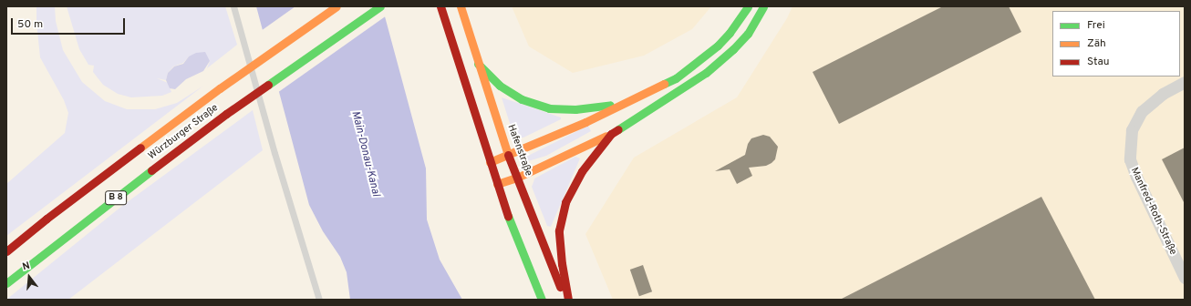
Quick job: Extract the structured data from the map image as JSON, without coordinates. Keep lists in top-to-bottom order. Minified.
{"streets":{"main road":["Würzburger Straße","Hafenstraße","B 8"],"street":["Manfred-Roth-Straße"]},"water":["Main-Donau-Kanal"],"legend":["Frei","Zäh","Stau"],"scale_bar":"50 m","north":"top"}
